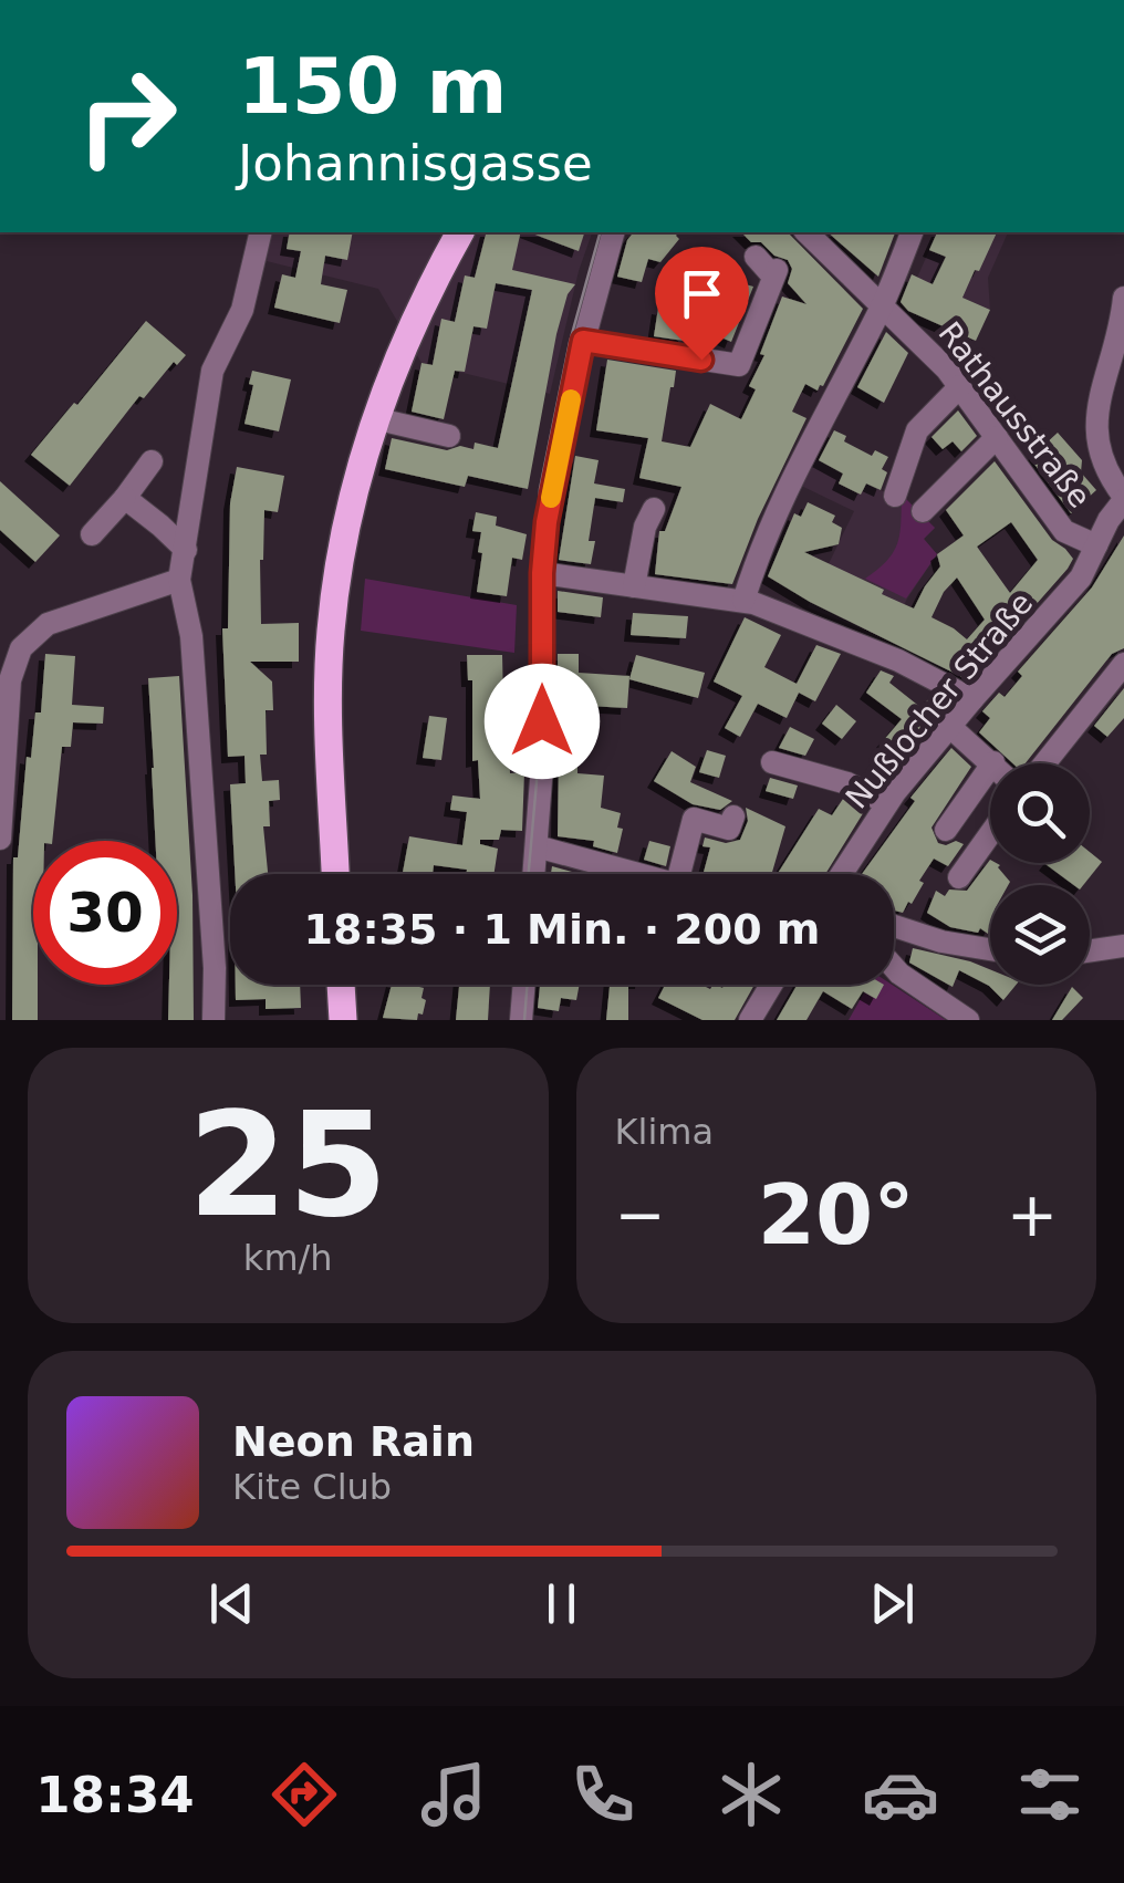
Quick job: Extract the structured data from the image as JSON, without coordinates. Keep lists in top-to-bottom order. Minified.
{"streets":{"street":["Rathausstraße","Nußlocher Straße"]},"crossings":[["Rathausstraße","Nußlocher Straße"]],"page":{"turn":["150 m","Johannisgasse"],"limit":"30","trip":"18:35 · 1 Min. · 200 m","tile":[["25","km/h"],"Klima"],"heat":["−","20°","+"],"song":["Neon Rain","Kite Club"],"tabs":"18:34"}}
